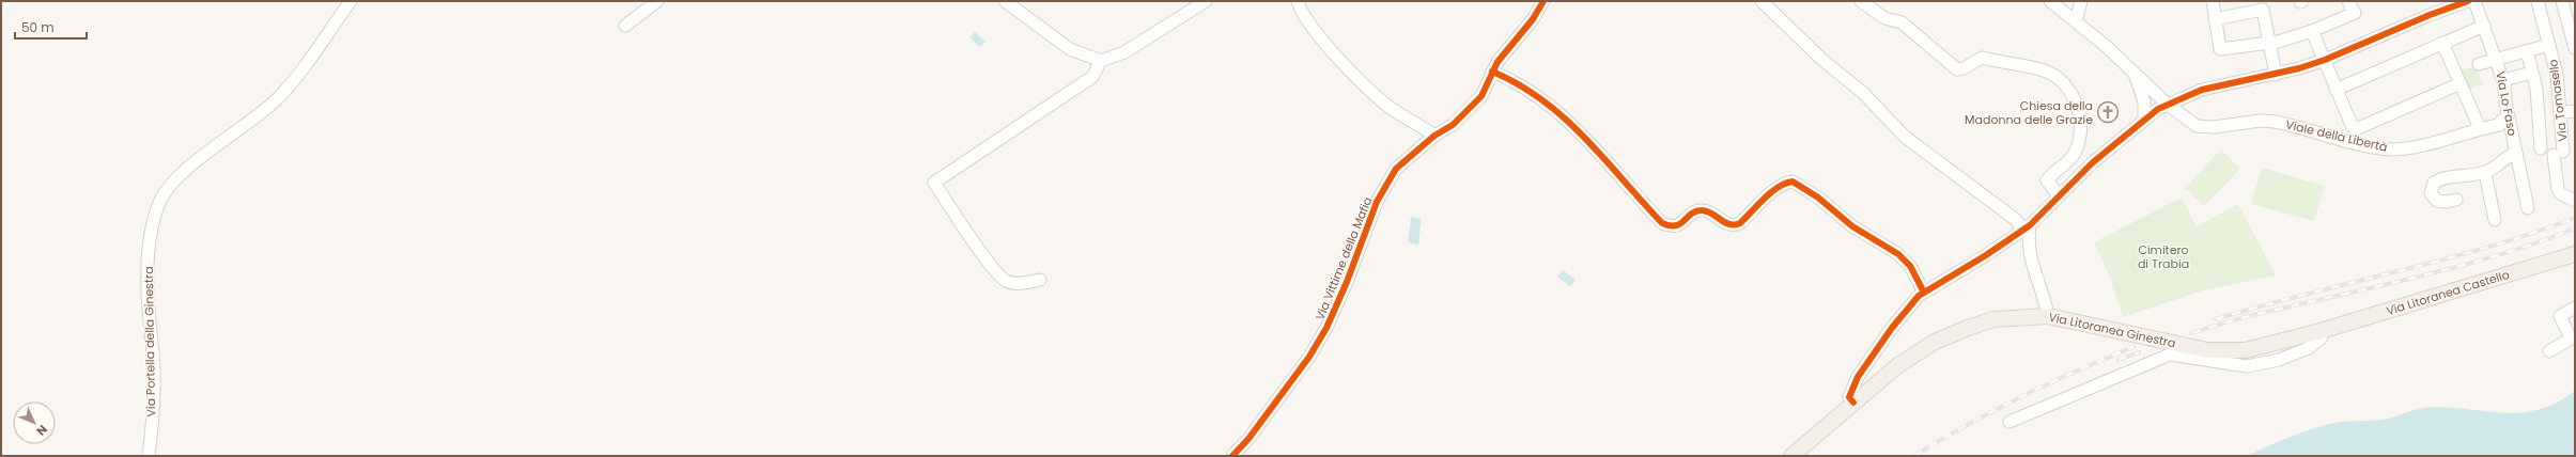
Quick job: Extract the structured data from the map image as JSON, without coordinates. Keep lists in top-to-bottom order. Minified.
{"streets":{"main road":["Via Litoranea Castello","Via Litoranea Ginestra"],"street":["Via Tomasello","Via Lo Faso","Viale della Libertà","Via Vittime della Mafia","Via Portella della Ginestra"]},"crossings":[["Via Lo Faso","Viale della Libertà"],["Via Litoranea Castello","Via Litoranea Ginestra"]],"parks":["Cimitero di Trabia"],"places":{"church":["Chiesa della Madonna delle Grazie"]},"scale_bar":"50 m","north":"bottom right"}
